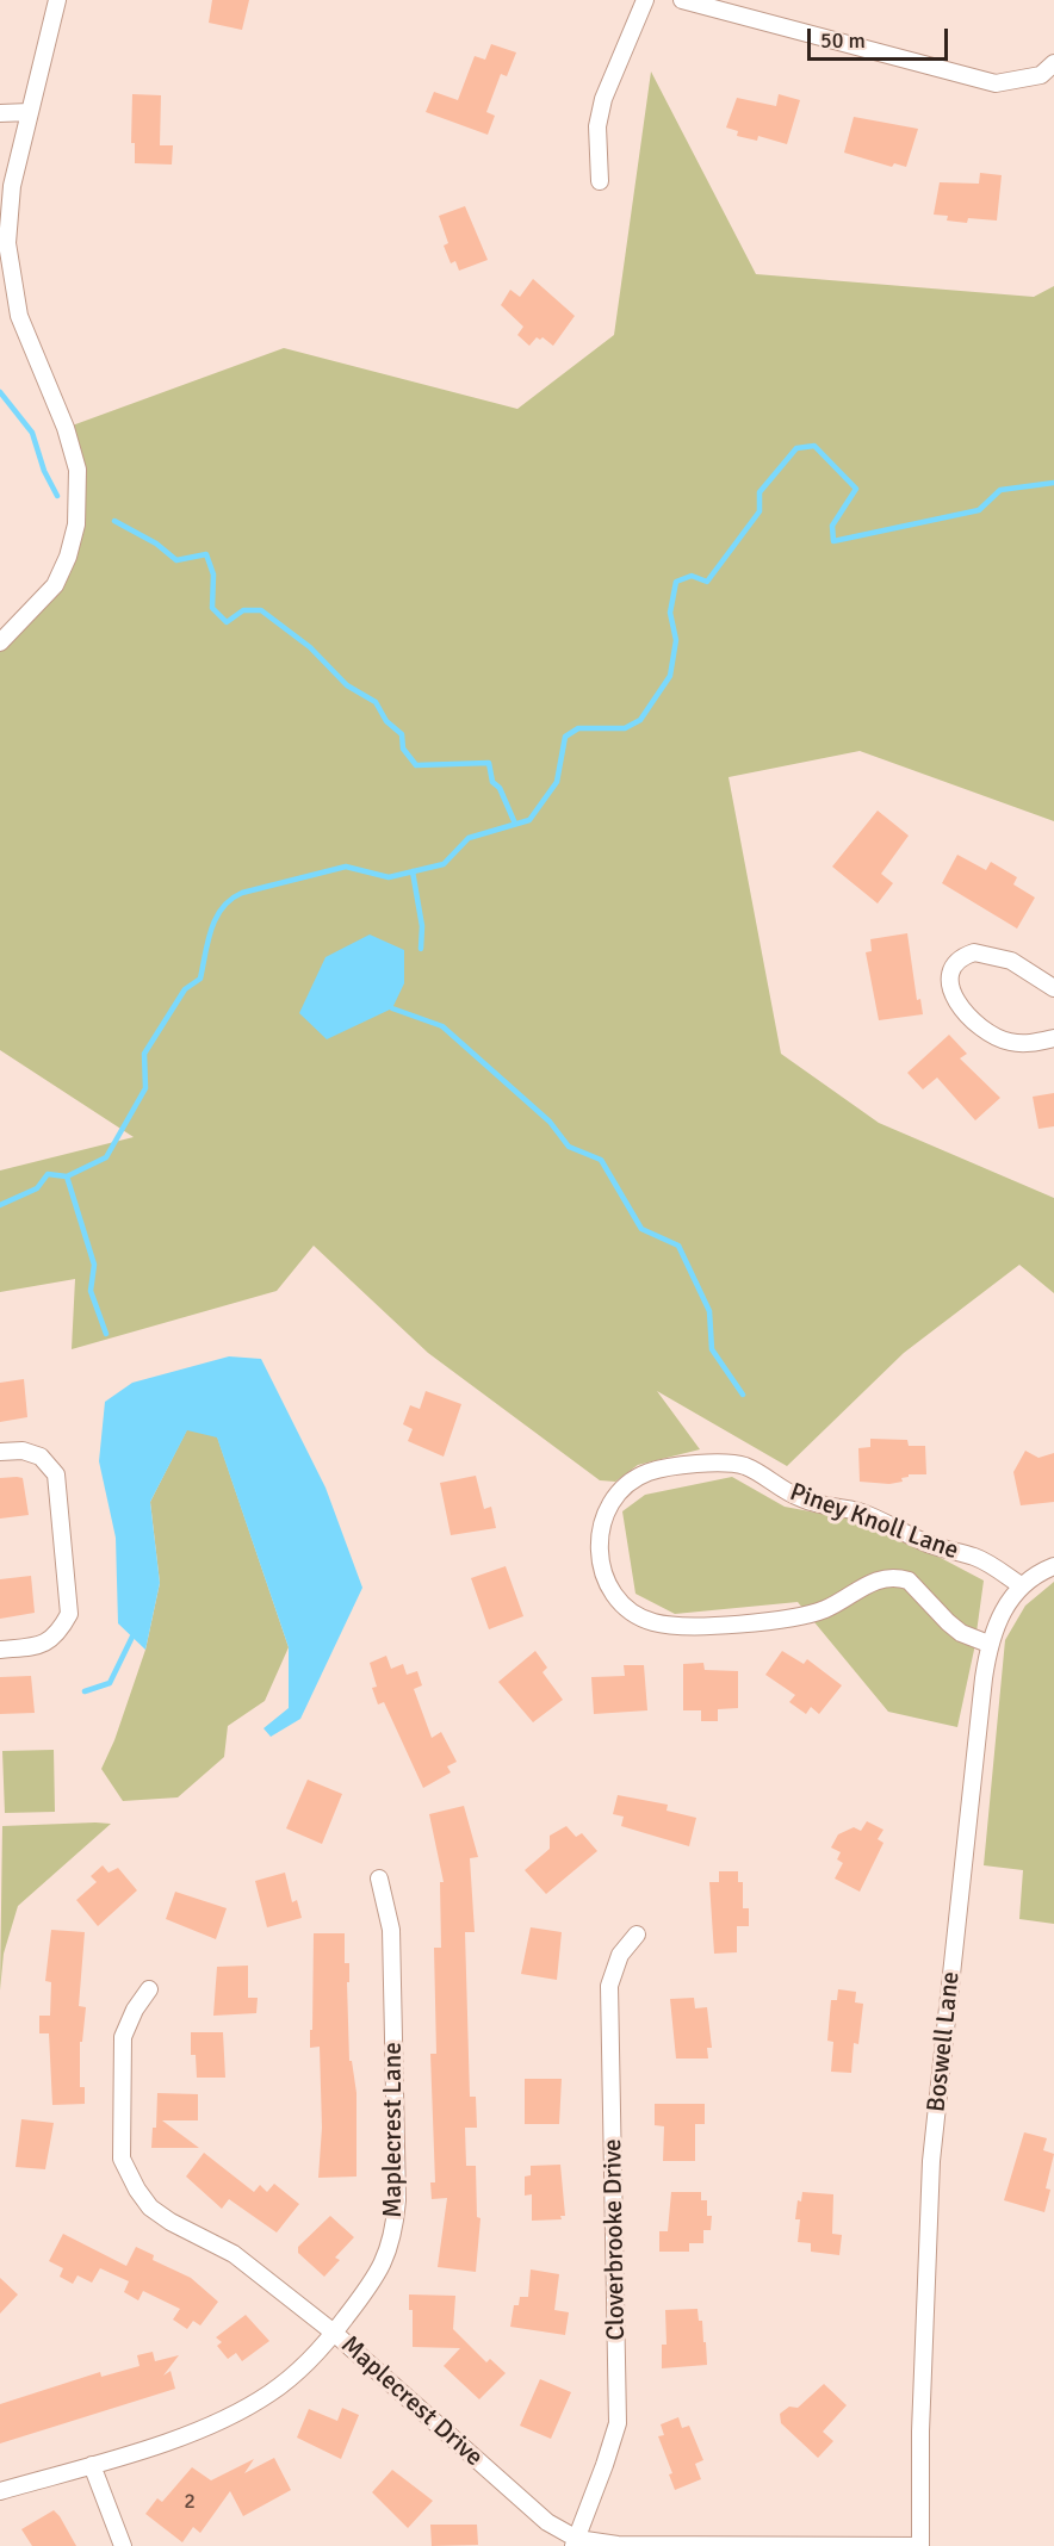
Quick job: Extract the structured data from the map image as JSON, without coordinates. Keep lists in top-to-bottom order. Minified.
{"streets":{"street":["Piney Knoll Lane","Boswell Lane","Maplecrest Lane","Cloverbrooke Drive","Maplecrest Drive"]},"crossings":[["Piney Knoll Lane","Boswell Lane"],["Boswell Lane","Maplecrest Drive"],["Maplecrest Lane","Maplecrest Drive"],["Cloverbrooke Drive","Maplecrest Drive"]],"house_numbers":["2"],"scale_bar":"50 m"}
